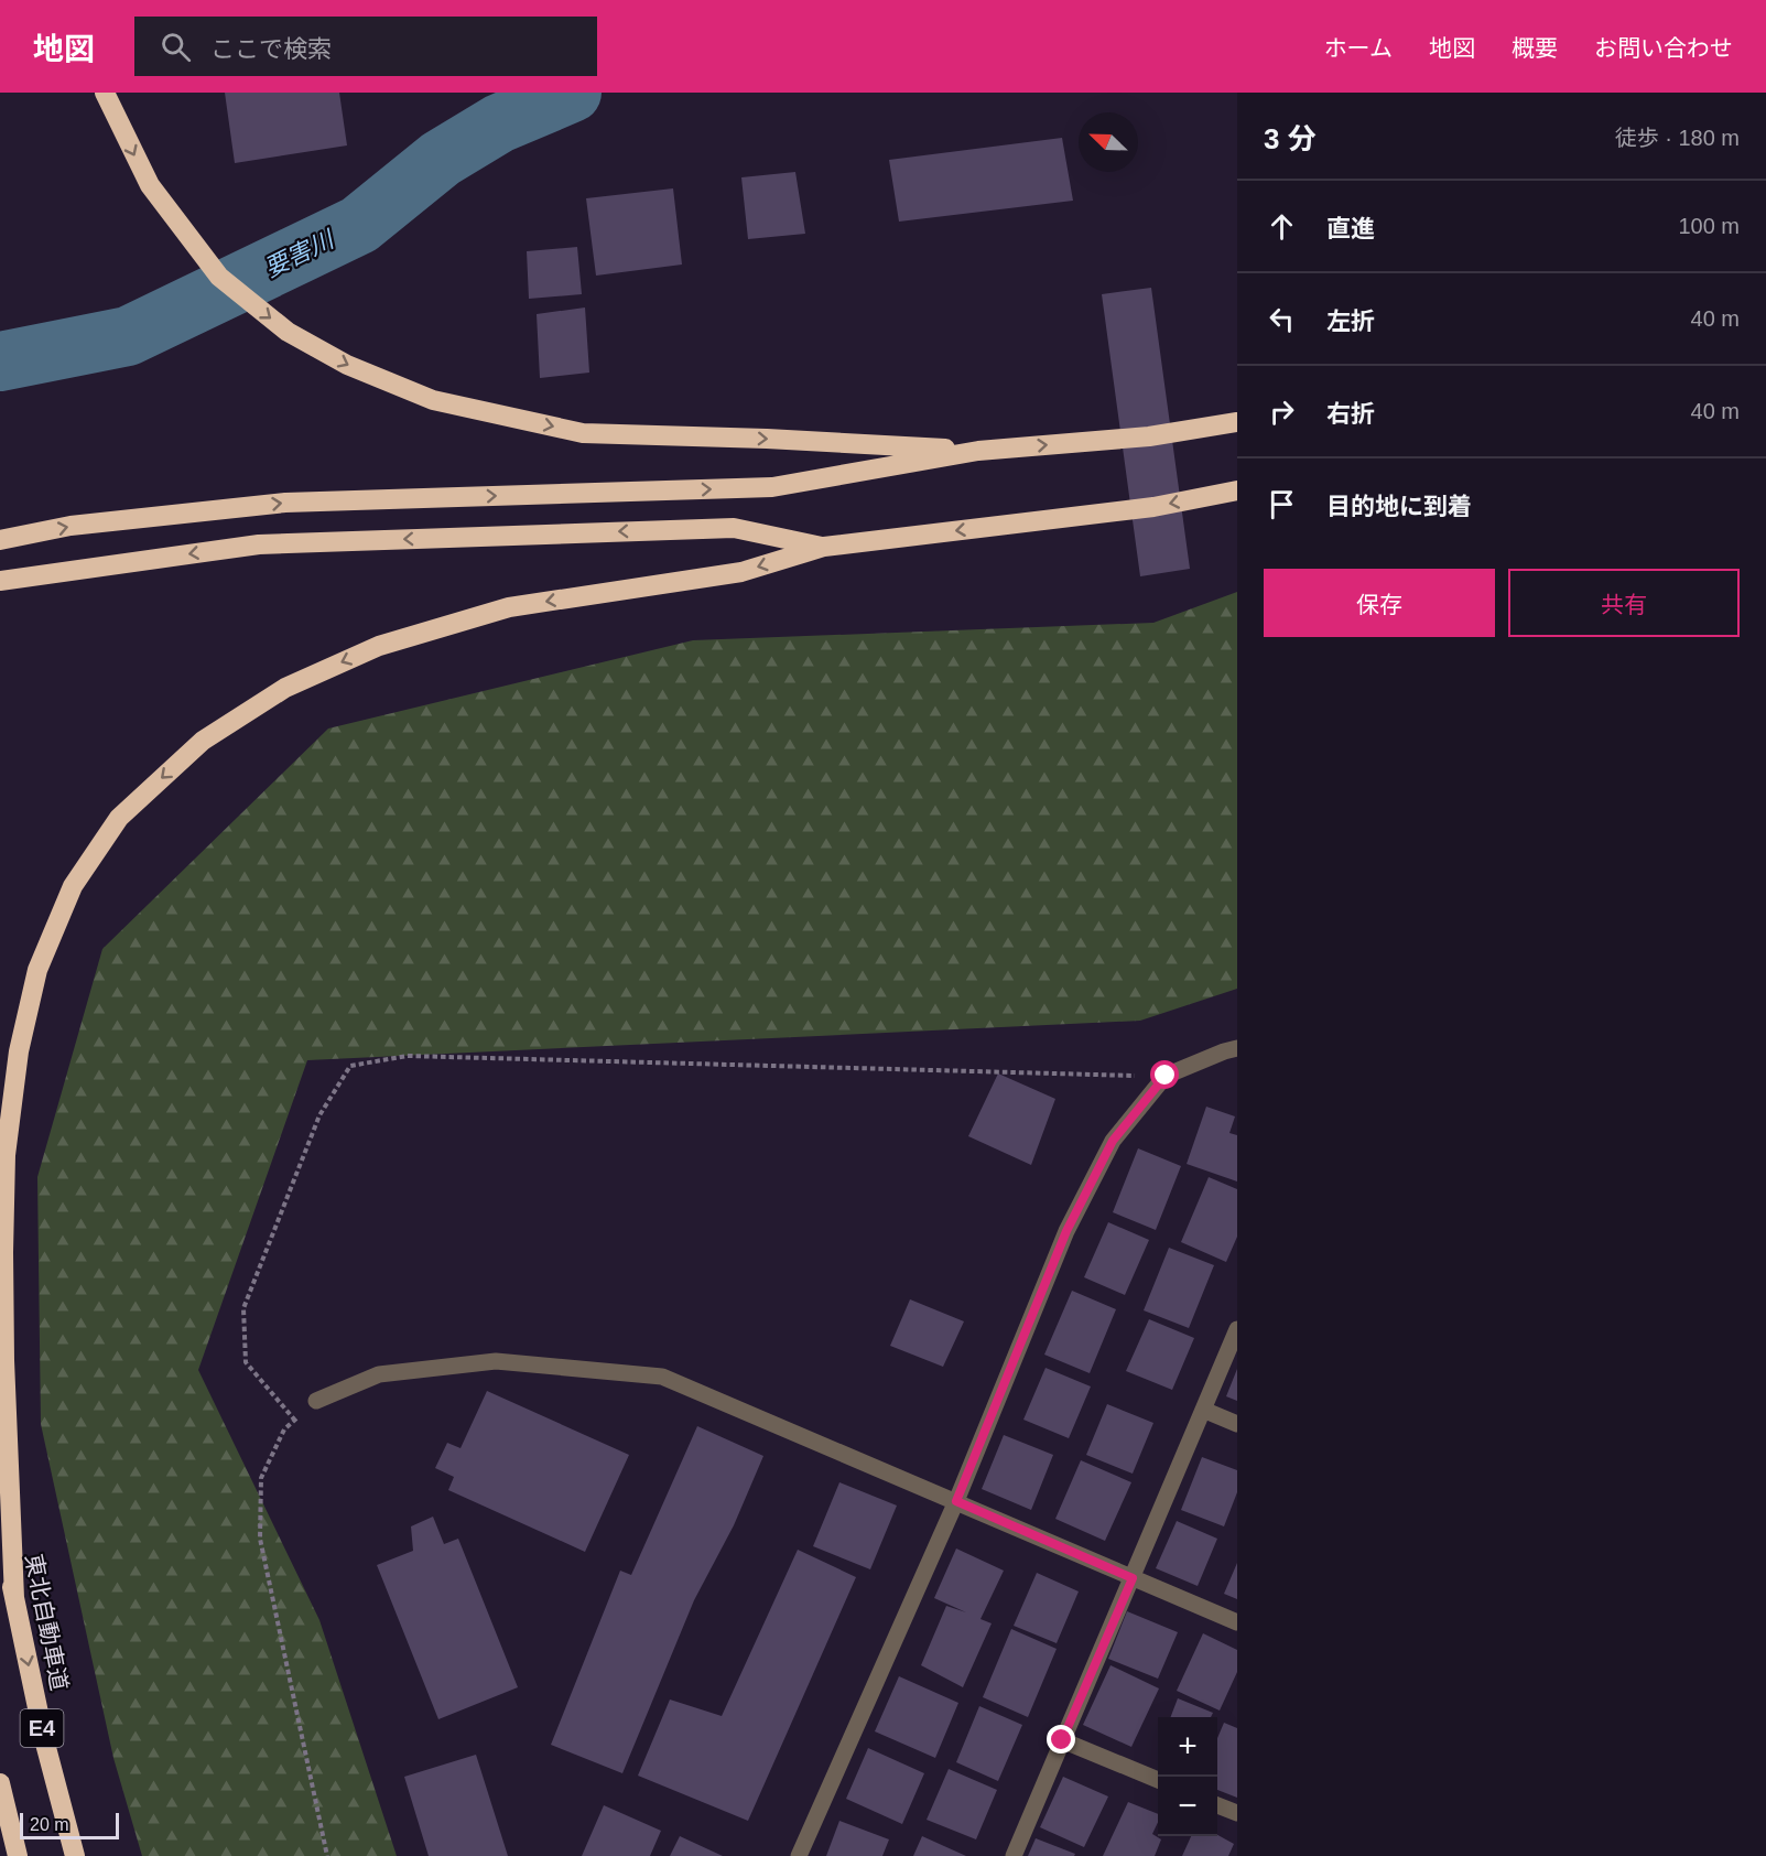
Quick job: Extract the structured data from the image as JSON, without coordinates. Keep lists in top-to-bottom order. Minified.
{"streets":{"highway":["東北自動車道","E4"]},"one_way":["東北自動車道"],"water":["要害川"],"scale_bar":"20 m","north":"top left","page":{"header":"地図","search":"ここで検索","nav":["ホーム","地図","概要","お問い合わせ"],"heading":["3 分","徒歩 · 180 m"],"list":[["直進","100 m"],["左折","40 m"],["右折","40 m"],"目的地に到着"],"buttons":["保存","共有"],"map_buttons":["+","−"],"scale":"20 m"}}
